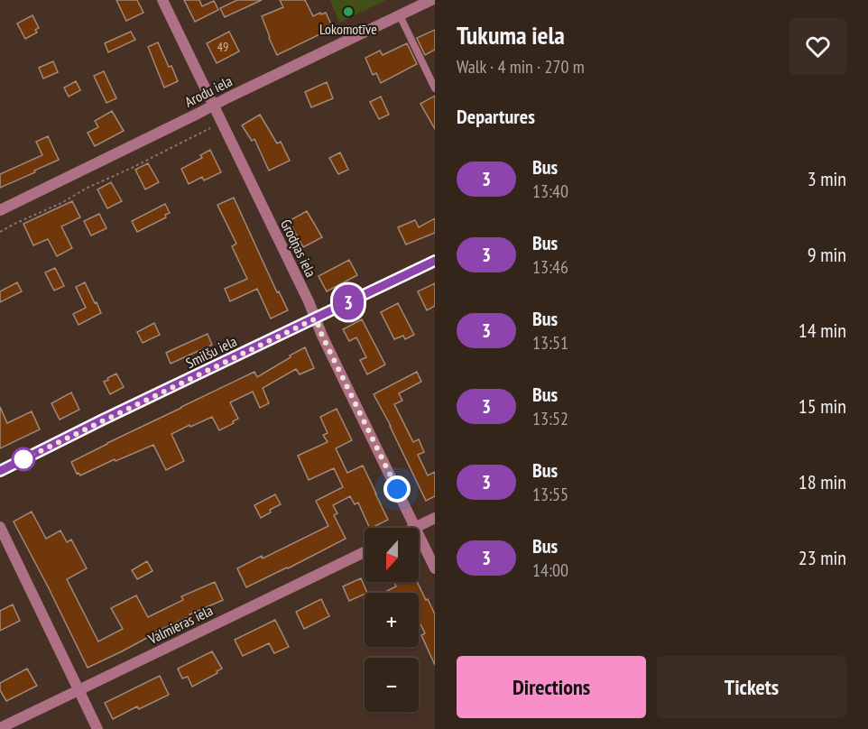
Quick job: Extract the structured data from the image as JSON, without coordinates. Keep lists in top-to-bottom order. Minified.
{"streets":{"street":["Arodu iela","Grodņas iela","Smilšu iela","Valmieras iela"]},"crossings":[["Arodu iela","Grodņas iela"],["Grodņas iela","Smilšu iela"]],"places":["Lokomotīve"],"lines":["bus line 3"],"house_numbers":["49"],"north":"bottom","page":{"on_map":"3","heading":[["Tukuma iela","Walk · 4 min · 270 m"],"Departures"],"list":[{"mark":"3","name":"Bus","note":"13:40","value":"3 min"},{"mark":"3","name":"Bus","note":"13:46","value":"9 min"},{"mark":"3","name":"Bus","note":"13:51","value":"14 min"},{"mark":"3","name":"Bus","note":"13:52","value":"15 min"},{"mark":"3","name":"Bus","note":"13:55","value":"18 min"},{"mark":"3","name":"Bus","note":"14:00","value":"23 min"}],"map_buttons":["+","−"],"buttons":["Directions","Tickets"]}}
